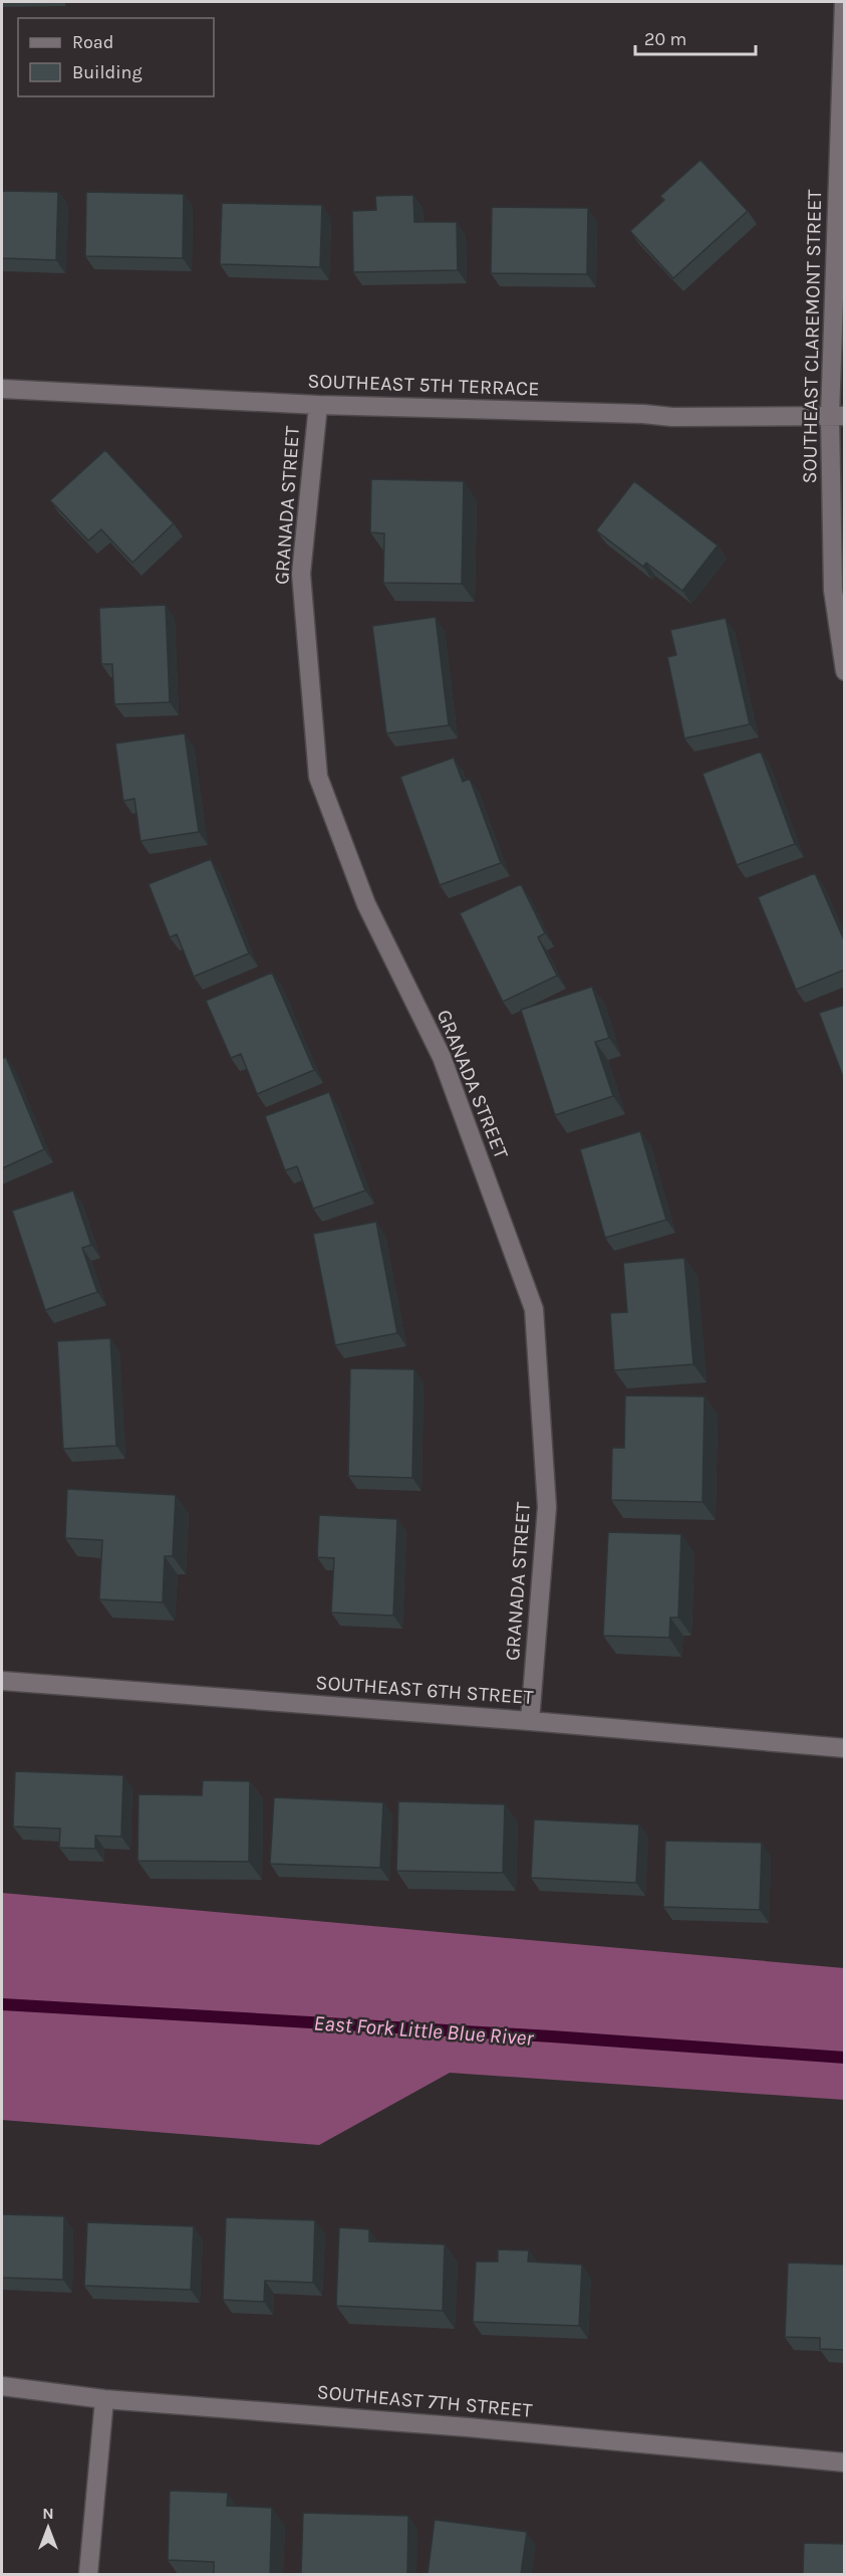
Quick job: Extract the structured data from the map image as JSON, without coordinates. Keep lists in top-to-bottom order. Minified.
{"streets":{"street":["SOUTHEAST CLAREMONT STREET","SOUTHEAST 5TH TERRACE","GRANADA STREET","SOUTHEAST 6TH STREET","SOUTHEAST 7TH STREET"]},"crossings":[["SOUTHEAST CLAREMONT STREET","SOUTHEAST 5TH TERRACE"],["SOUTHEAST 5TH TERRACE","GRANADA STREET"],["GRANADA STREET","SOUTHEAST 6TH STREET"]],"water":["East Fork Little Blue River"],"legend":["Road","Building"],"scale_bar":"20 m","north":"top"}
